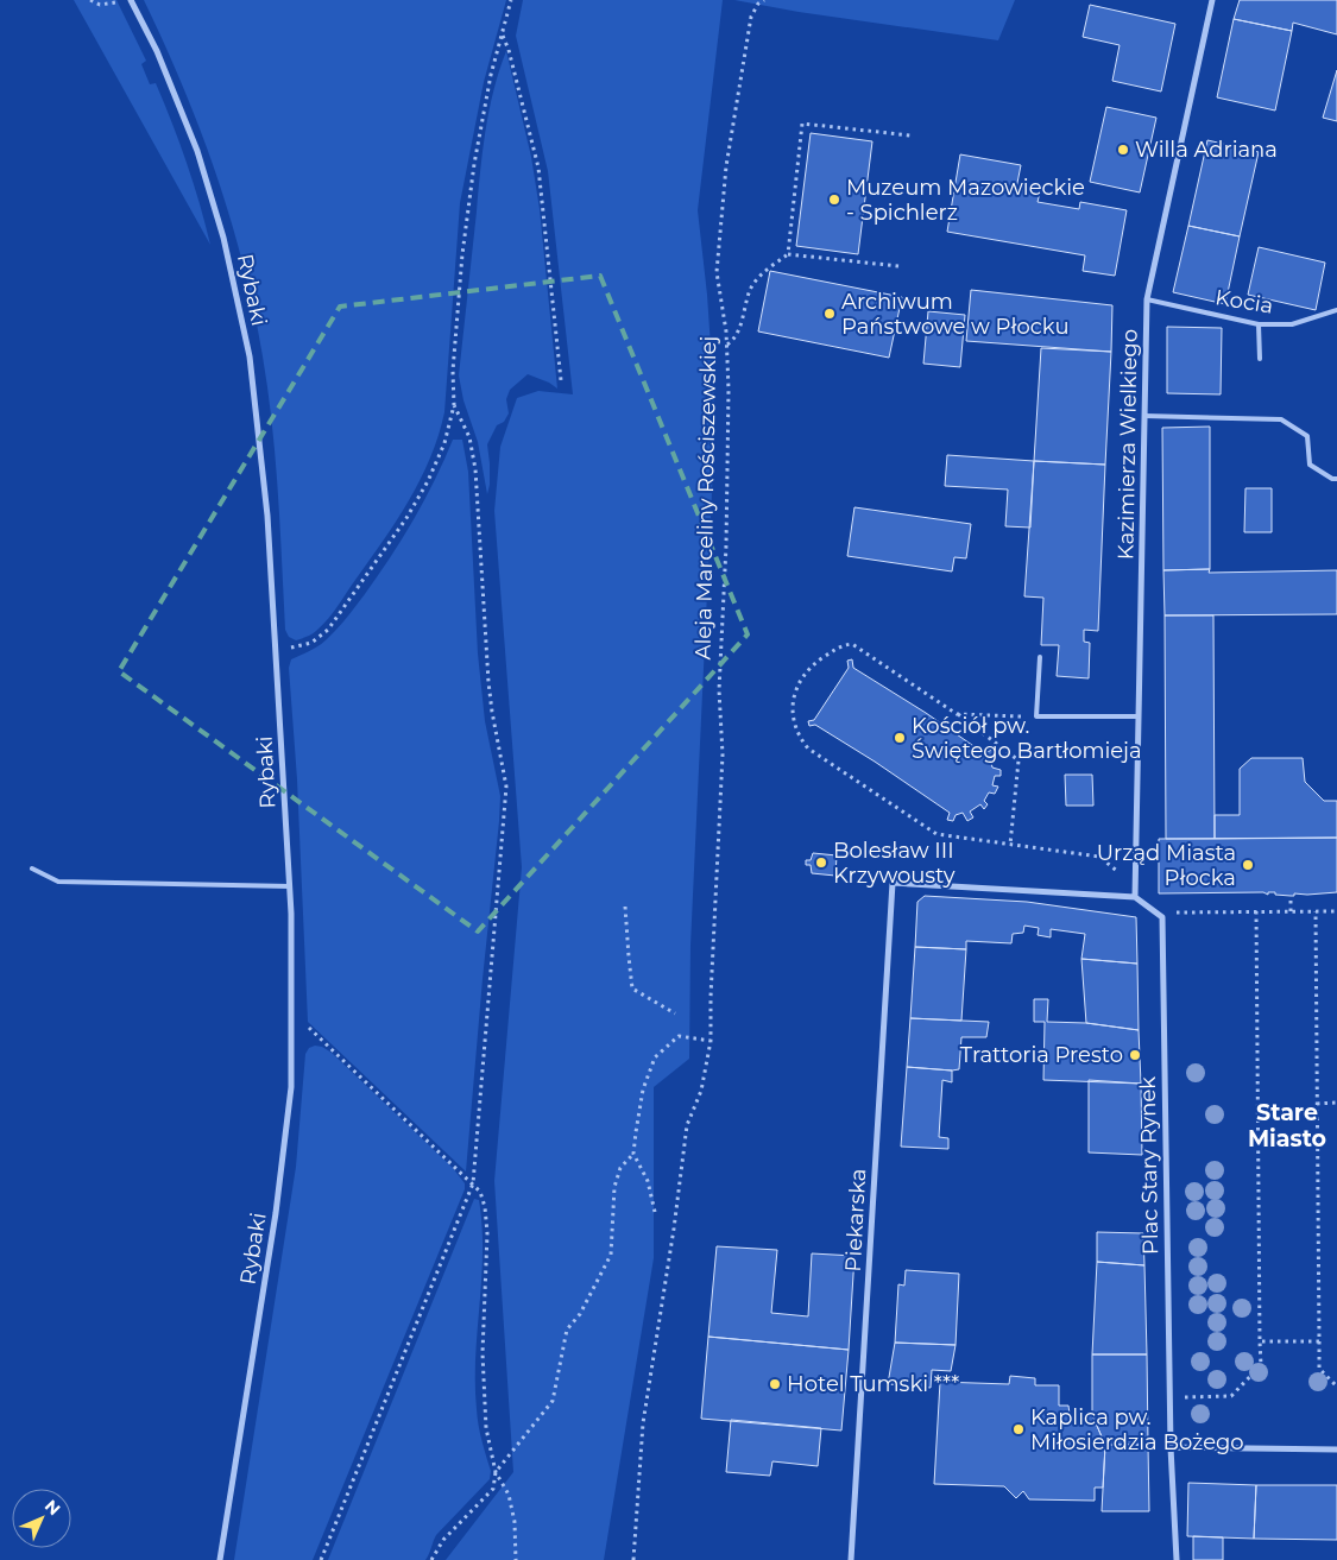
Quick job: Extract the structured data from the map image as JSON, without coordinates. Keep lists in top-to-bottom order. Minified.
{"streets":{"street":["Rybaki","Kazimierza Wielkiego","Plac Stary Rynek","Piekarska"],"lane":["Kocia"],"path":["Aleja Marceliny Rościszewskiej"]},"crossings":[["Kocia","Kazimierza Wielkiego"],["Kazimierza Wielkiego","Piekarska"]],"districts":["Stare Miasto"],"places":["Willa Adriana","Muzeum Mazowieckie - Spichlerz","Archiwum Państwowe w Płocku","Kościół pw. Świętego Bartłomieja","Bolesław III Krzywousty","Urząd Miasta Płocka","Trattoria Presto","Hotel Tumski ***","Kaplica pw. Miłosierdzia Bożego"],"north":"top right"}
